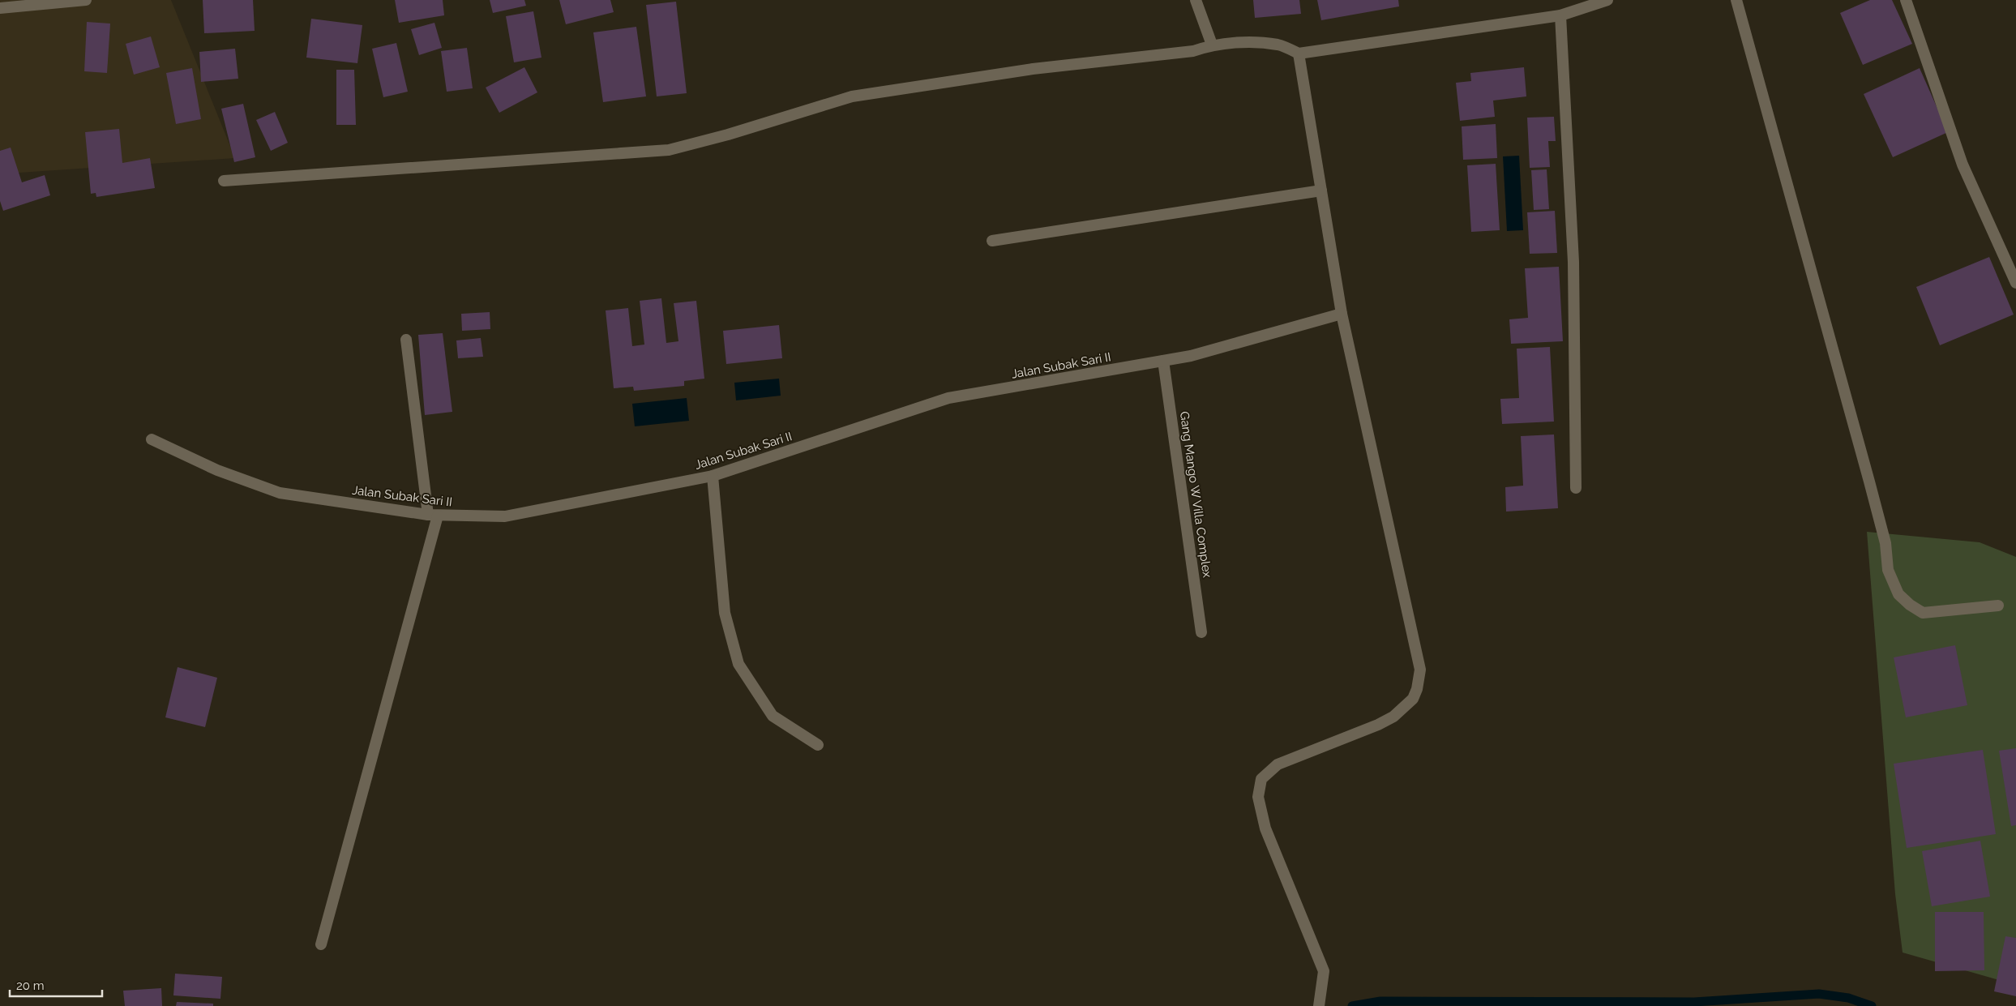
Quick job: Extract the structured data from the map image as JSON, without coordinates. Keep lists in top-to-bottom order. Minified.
{"streets":{"street":["Jalan Subak Sari II","Gang Mango W Villa Complex"]},"crossings":[["Jalan Subak Sari II","Gang Mango W Villa Complex"]],"scale_bar":"20 m"}
